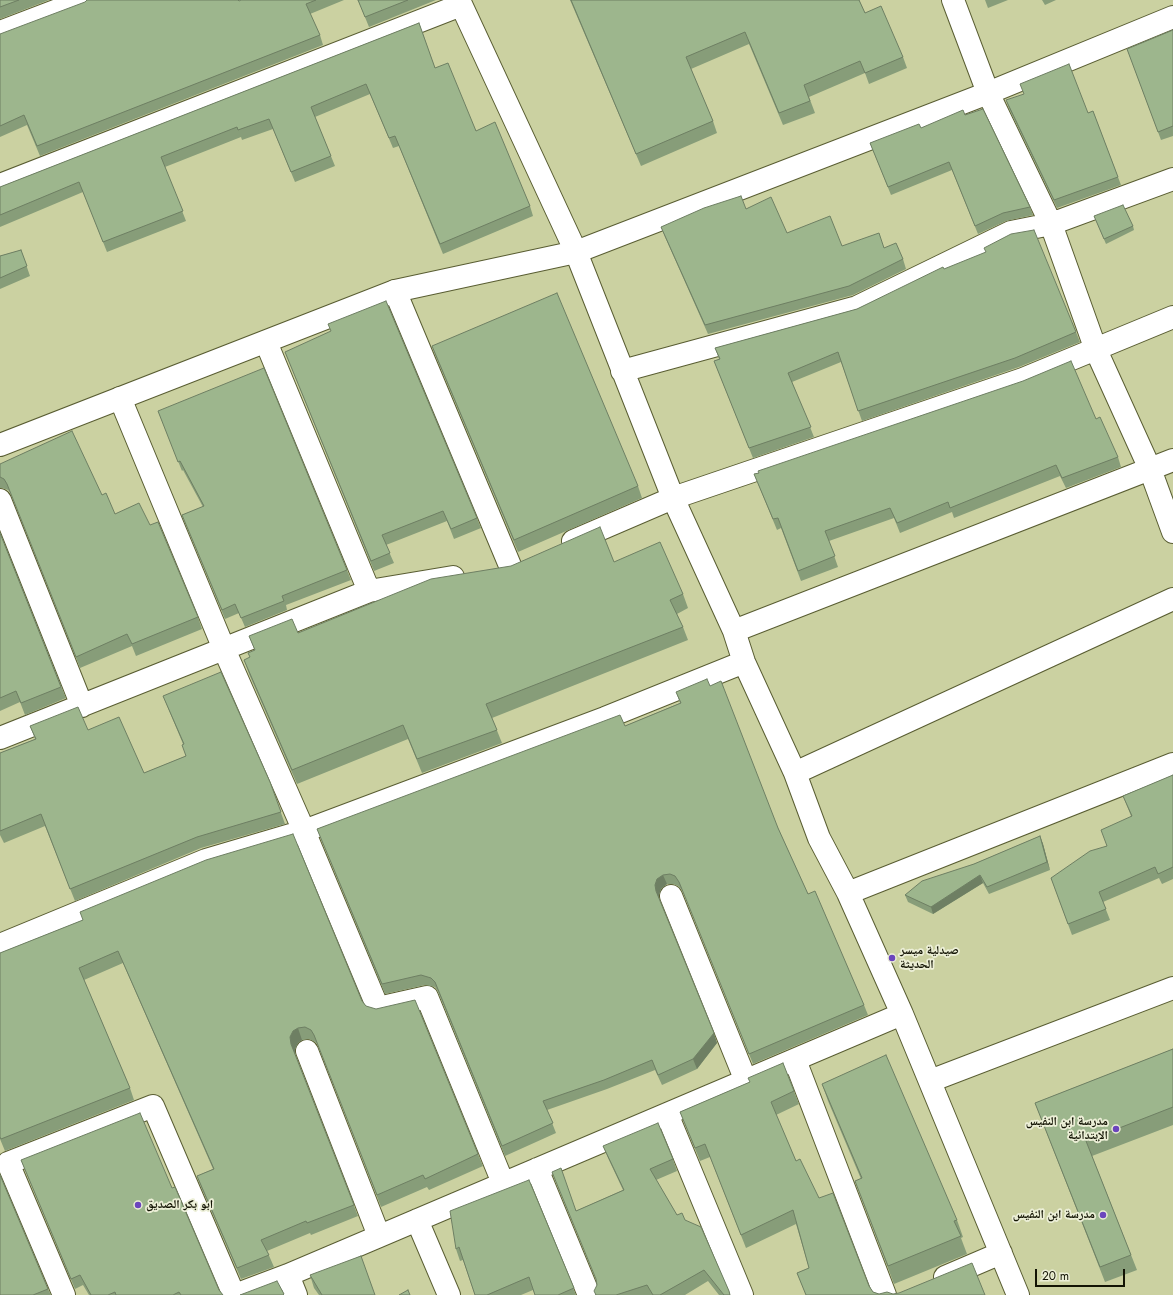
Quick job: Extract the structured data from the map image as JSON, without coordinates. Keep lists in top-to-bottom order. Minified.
{"places":["صيدلية ميسر الحديثة","مدرسة ابن النفيس الإبتدائية","ابو بكر الصديق","مدرسة ابن النفيس"],"scale_bar":"20 m"}
